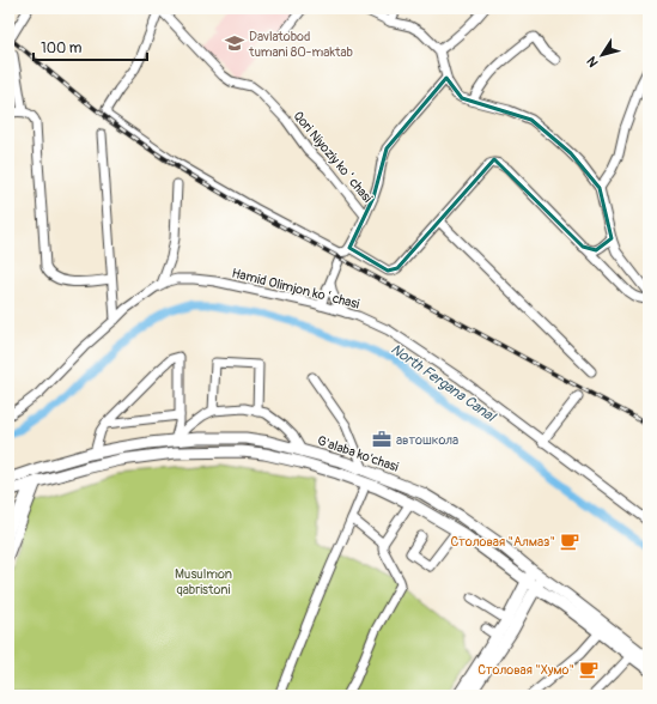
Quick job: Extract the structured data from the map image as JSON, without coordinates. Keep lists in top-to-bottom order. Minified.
{"streets":{"main road":["G'alaba ko'chasi"],"street":["Qori Niyoziy koʻchasi","Hamid Olimjon koʻchasi"]},"water":["North Fergana Canal"],"parks":["Musulmon qabristoni"],"places":{"school or university":["Davlatobod tumani 80-maktab"],"office":["автошкола"],"cafe":["Столовая \"Алмаз\"","Столовая \"Хумо\""]},"scale_bar":"100 m","north":"bottom left"}
